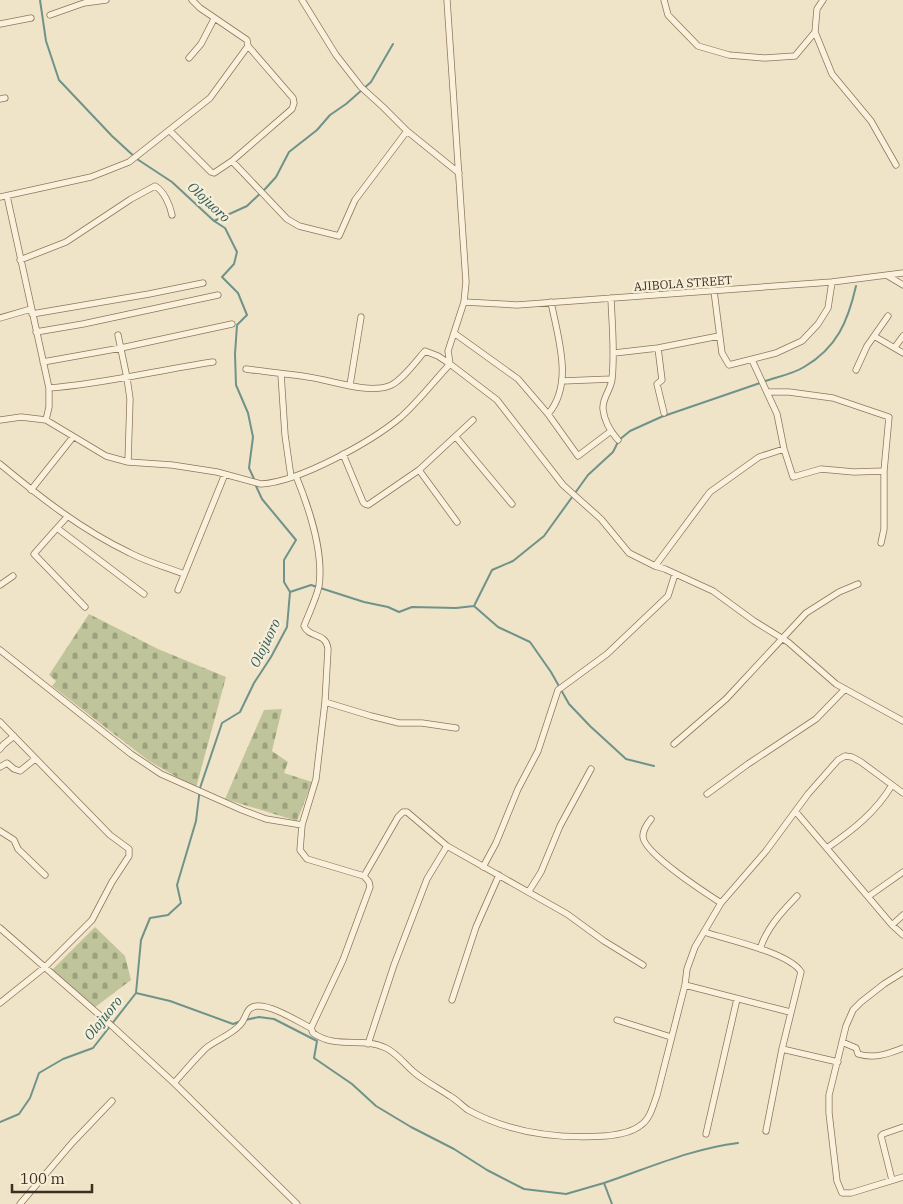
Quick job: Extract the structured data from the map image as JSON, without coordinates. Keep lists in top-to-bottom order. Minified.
{"streets":{"street":["AJIBOLA STREET"]},"water":["Olojuoro"],"scale_bar":"100 m"}
